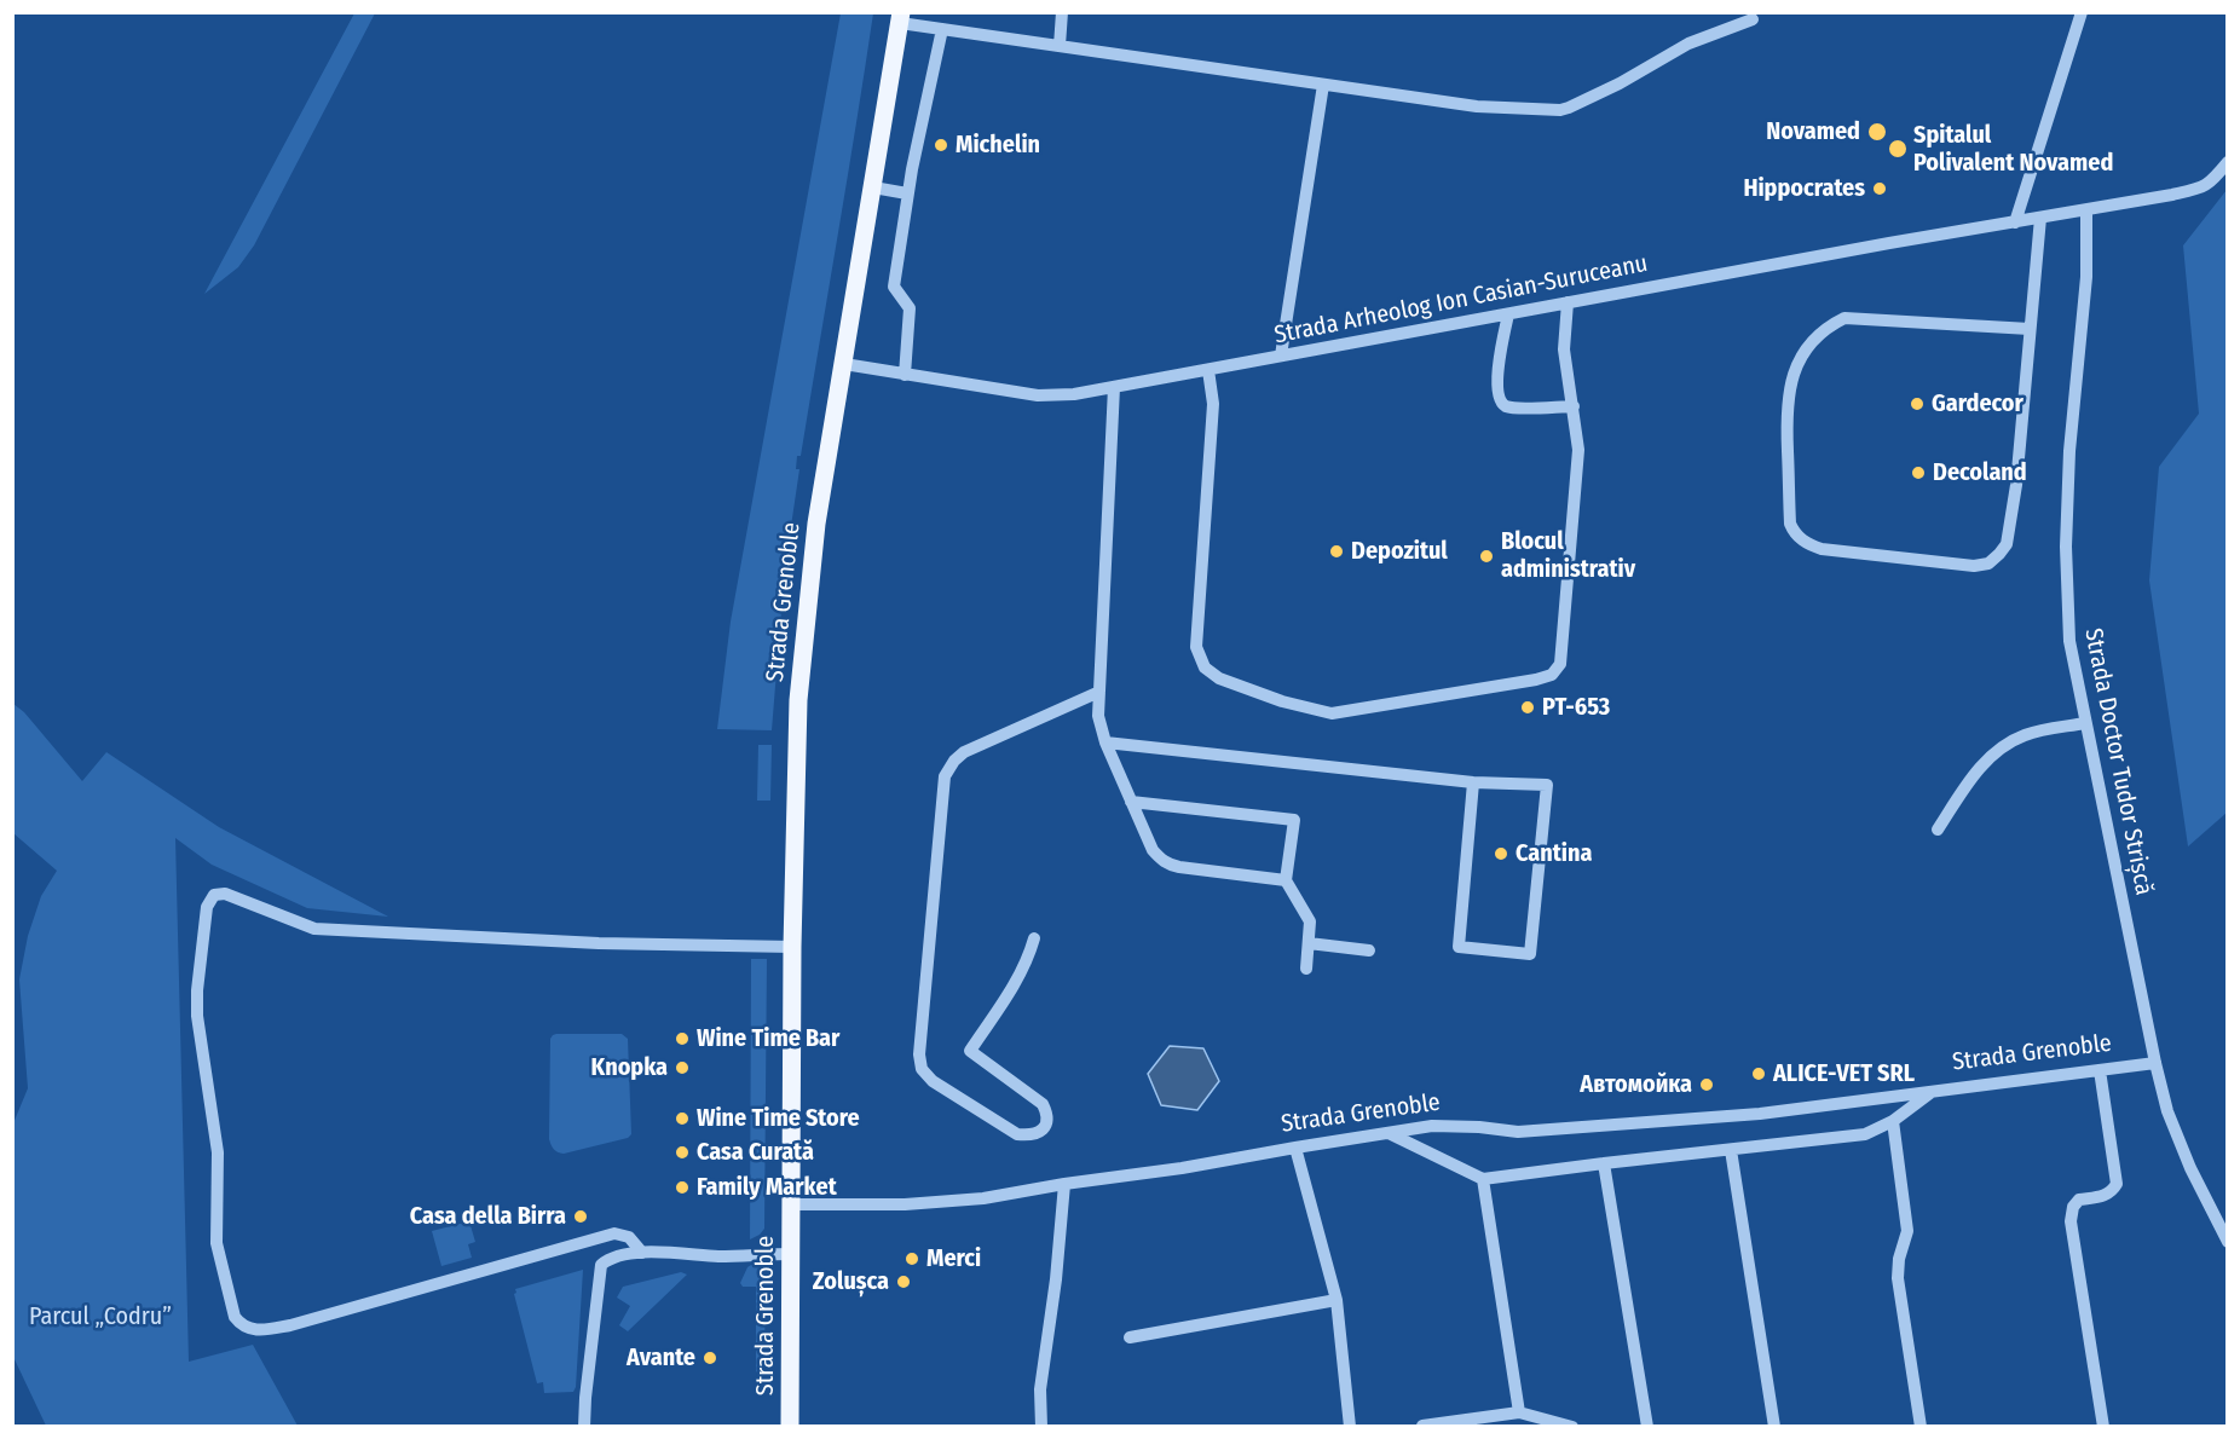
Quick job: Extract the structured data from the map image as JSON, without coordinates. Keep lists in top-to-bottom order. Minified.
{"streets":{"main road":["Strada Grenoble"],"street":["Strada Arheolog Ion Casian-Suruceanu","Strada Doctor Tudor Strișcă"]},"crossings":[["Strada Arheolog Ion Casian-Suruceanu","Strada Grenoble"],["Strada Arheolog Ion Casian-Suruceanu","Strada Doctor Tudor Strișcă"],["Strada Grenoble","Strada Doctor Tudor Strișcă"]],"parks":["Parcul „Codru”"],"places":["Novamed","Michelin","Spitalul Polivalent Novamed","Hippocrates","Gardecor","Decoland","Depozitul","Blocul administrativ","PT-653","Cantina","Wine Time Bar","Knopka","ALICE-VET SRL","Автомойка","Wine Time Store","Casa Curată","Family Market","Casa della Birra","Merci","Zolușca","Avante"]}
